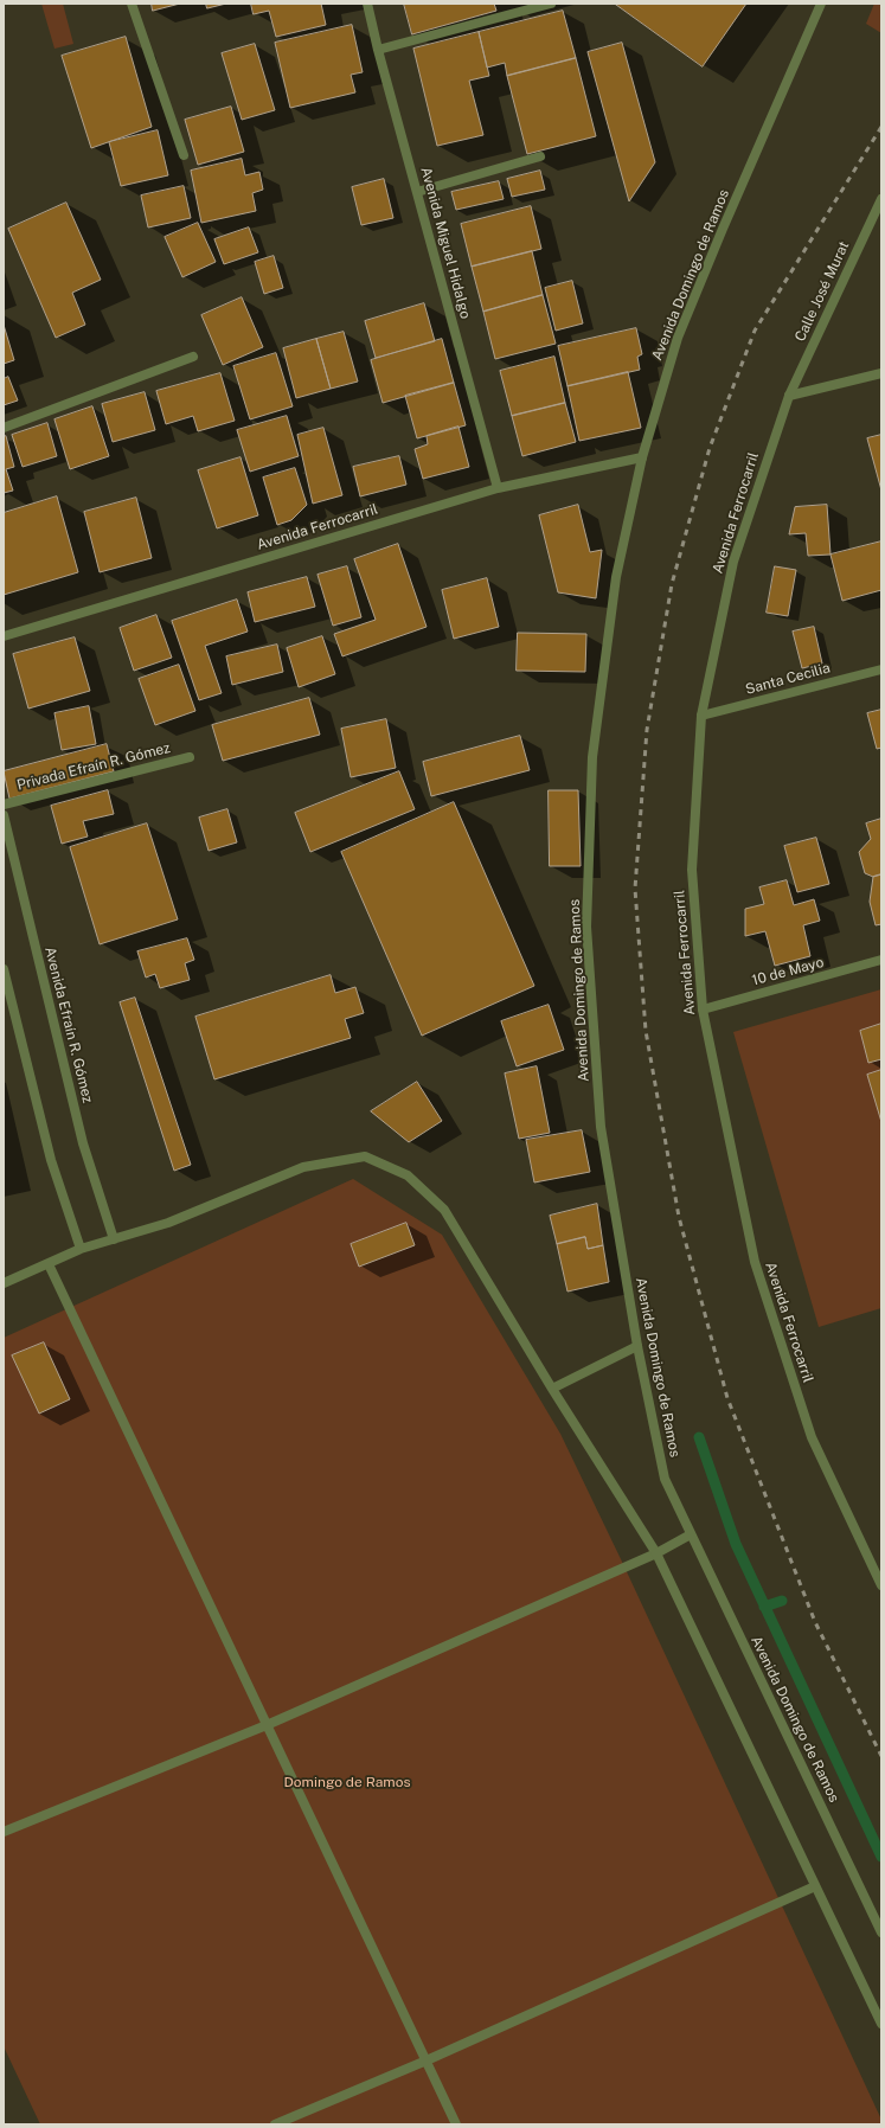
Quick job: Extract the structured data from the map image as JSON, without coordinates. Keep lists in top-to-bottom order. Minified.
{"streets":{"street":["Avenida Miguel Hidalgo","Avenida Domingo de Ramos","Calle José Murat","Avenida Ferrocarril","Santa Cecilia","Privada Efraín R. Gómez","10 de Mayo","Avenida Efraín R. Gómez"]},"crossings":[["Avenida Miguel Hidalgo","Avenida Ferrocarril"],["Avenida Domingo de Ramos","Avenida Ferrocarril"],["Calle José Murat","Avenida Ferrocarril"],["Avenida Ferrocarril","Santa Cecilia"],["Avenida Ferrocarril","10 de Mayo"]],"parks":["Domingo de Ramos"]}
